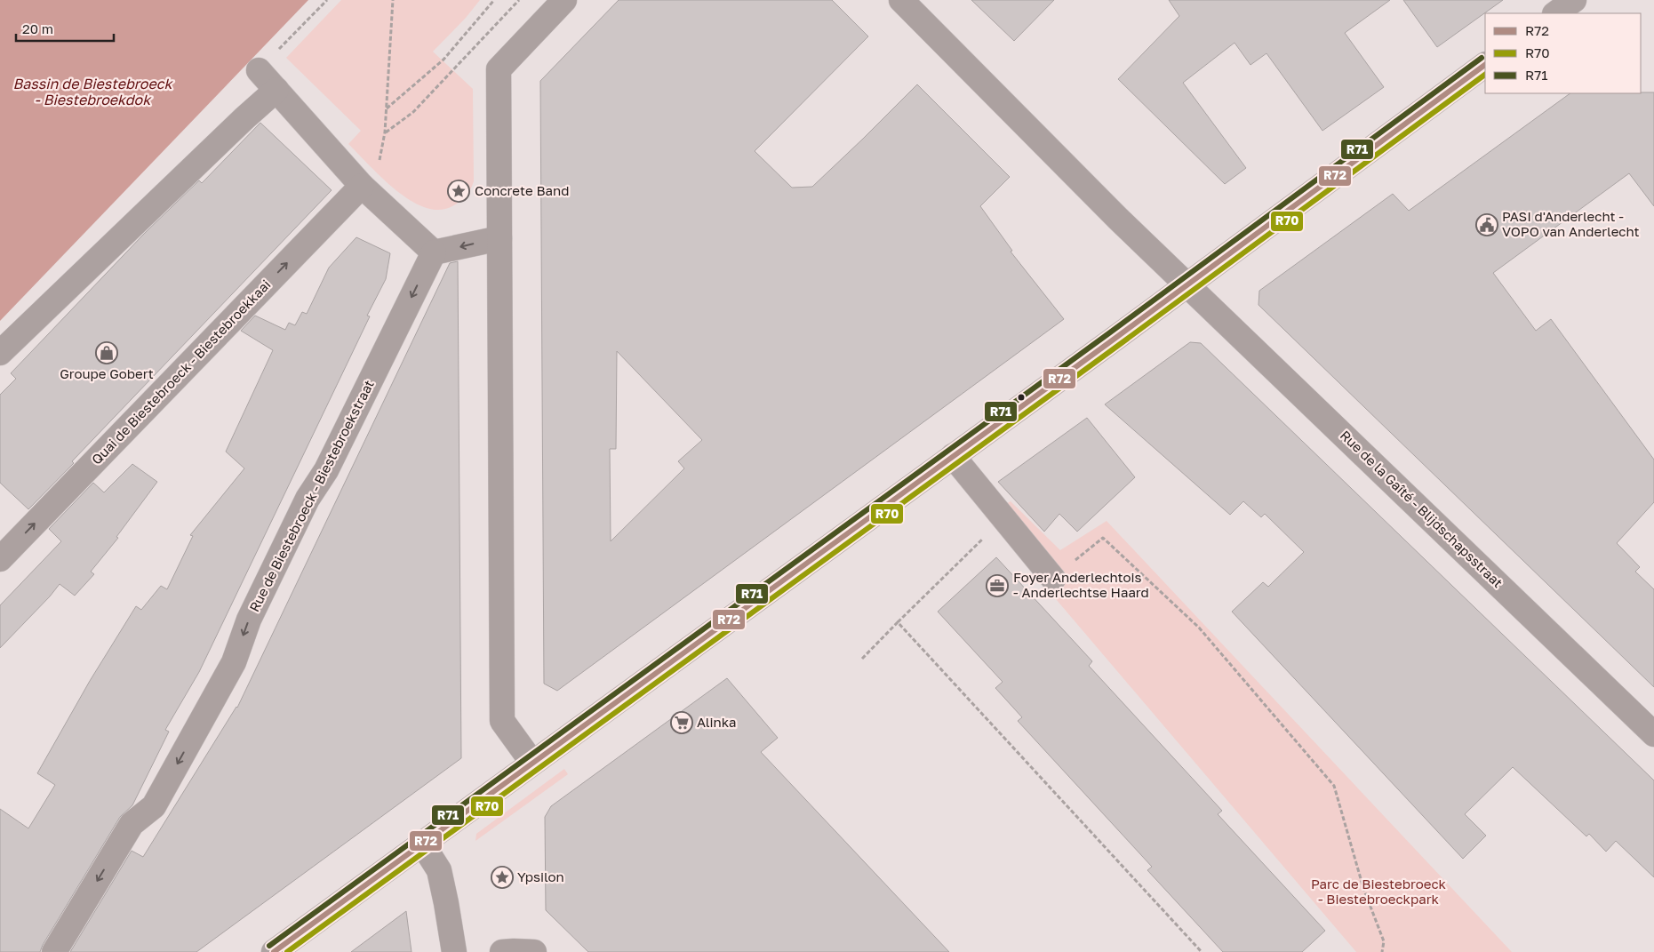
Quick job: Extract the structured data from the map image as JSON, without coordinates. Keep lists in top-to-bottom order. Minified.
{"streets":{"street":["Quai de Biestebroeck - Biestebroekkaai","Rue de Biestebroeck - Biestebroekstraat","Rue de la Gaîté - Blijdschapsstraat"]},"one_way":["Rue de Biestebroeck - Biestebroekstraat"],"water":["Bassin de Biestebroeck - Biestebroekdok"],"parks":["Parc de Biestebroeck - Biestebroeckpark"],"places":{"place":["Concrete Band","Ypsilon"],"public building":["PASI d'Anderlecht - VOPO van Anderlecht"],"shop":["Groupe Gobert"],"office":["Foyer Anderlechtois - Anderlechtse Haard"],"supermarket":["Alinka"]},"lines":["transit line R71","transit line R72","transit line R70"],"legend":["R72","R70","R71"],"scale_bar":"20 m"}
